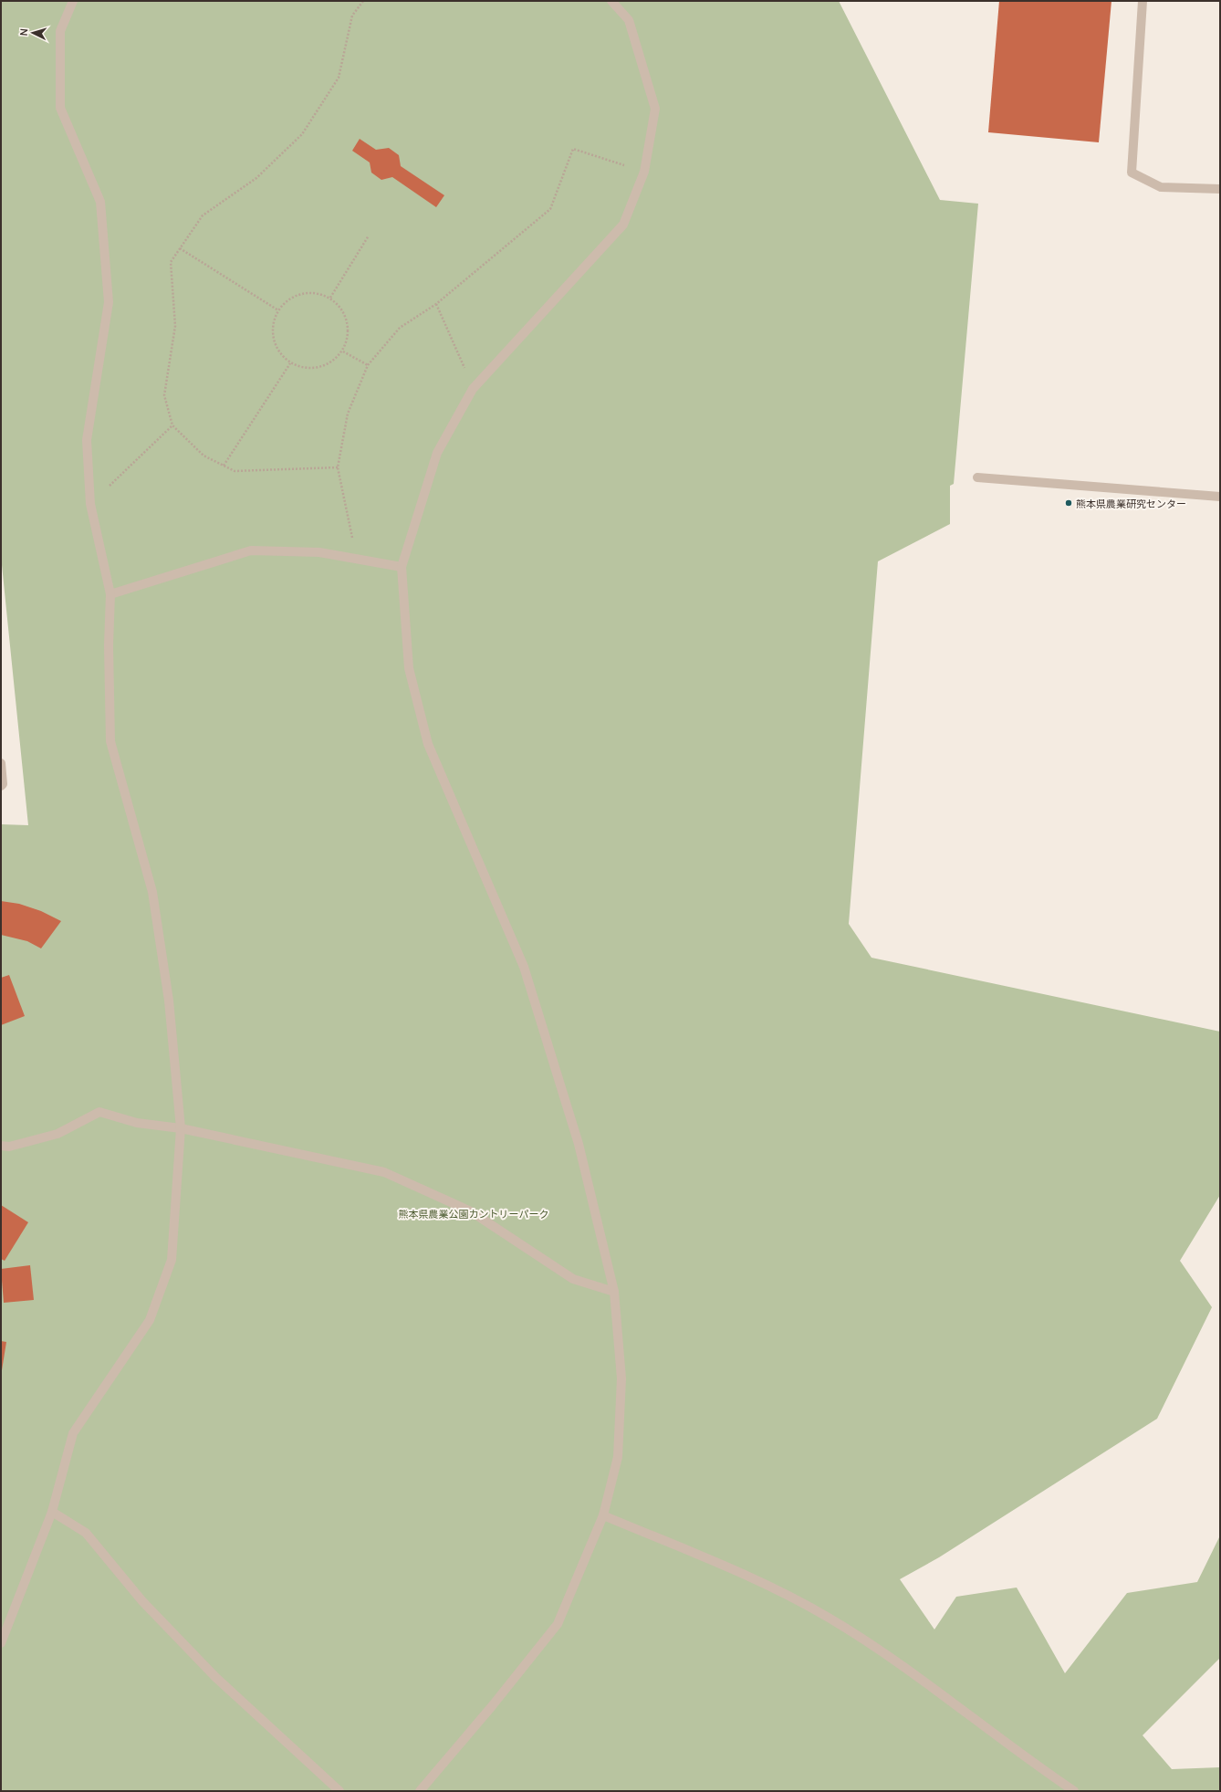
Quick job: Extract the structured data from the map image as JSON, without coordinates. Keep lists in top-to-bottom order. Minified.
{"parks":["熊本県農業公園カントリーパーク"],"places":["熊本県農業研究センター"],"north":"left"}
